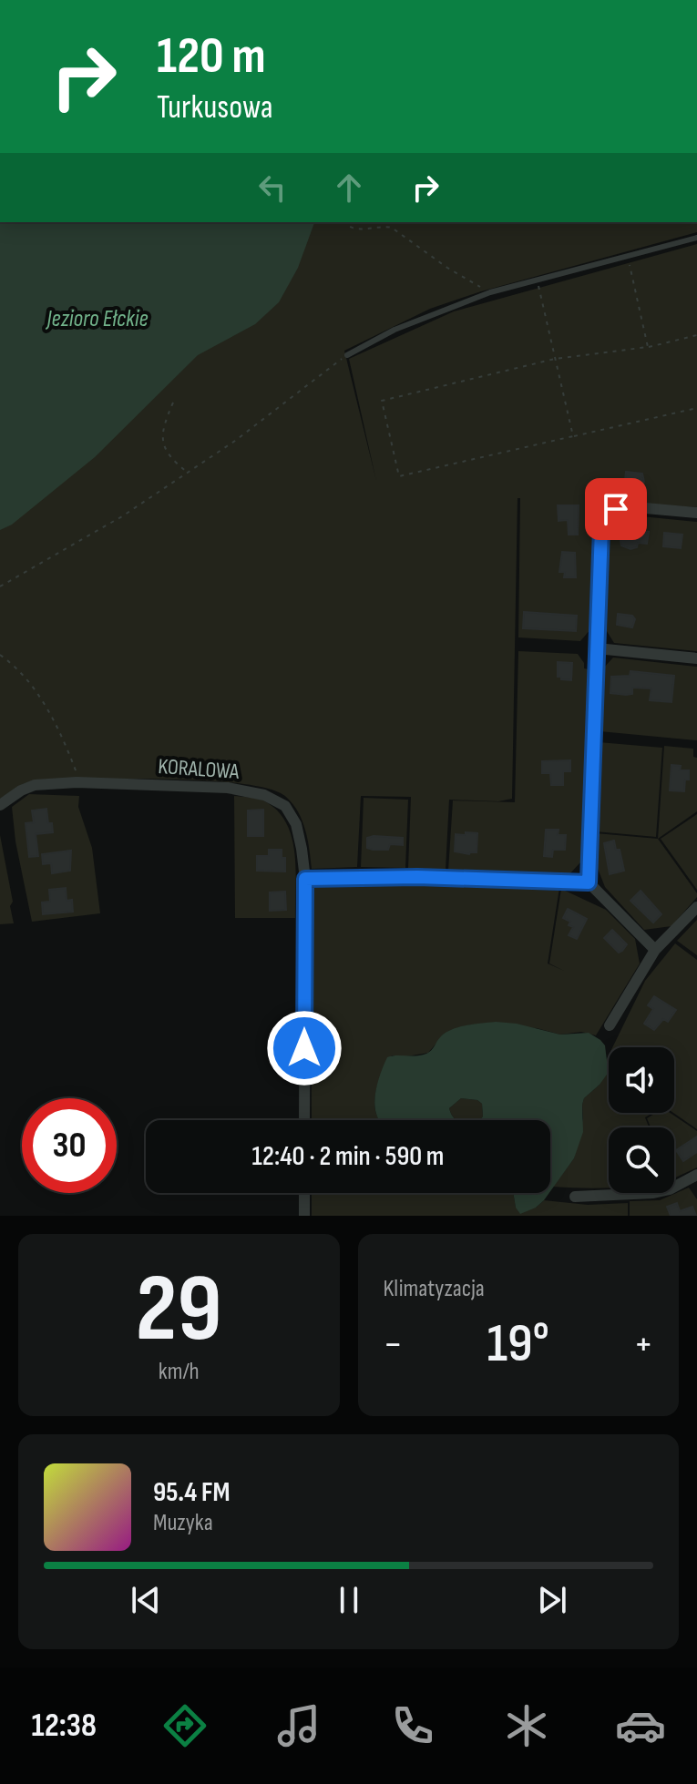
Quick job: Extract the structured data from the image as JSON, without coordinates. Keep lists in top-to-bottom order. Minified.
{"streets":{"street":["KORALOWA"]},"water":["Jezioro Ełckie"],"page":{"turn":["120 m","Turkusowa"],"limit":"30","trip":"12:40 · 2 min · 590 m","tile":[["29","km/h"],"Klimatyzacja"],"heat":["−","19°","+"],"song":["95.4 FM","Muzyka"],"tabs":"12:38"}}
